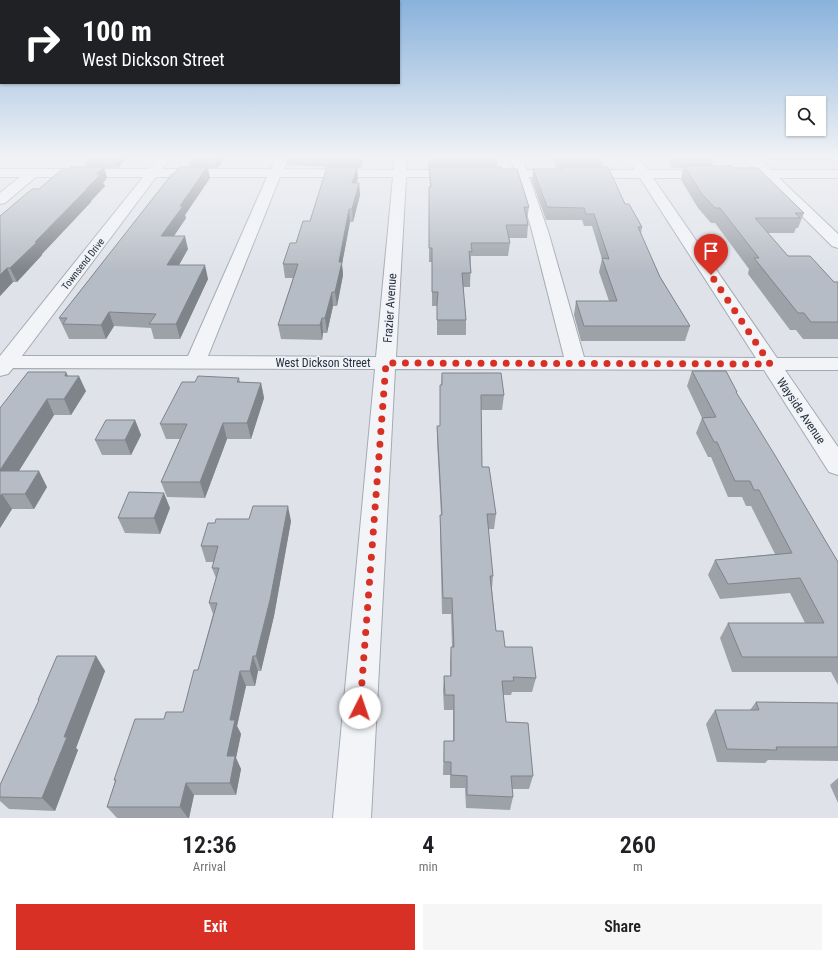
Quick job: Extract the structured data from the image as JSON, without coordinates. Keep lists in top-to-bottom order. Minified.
{"streets":{"street":["Townsend Drive","Frazier Avenue","West Dickson Street","Wayside Avenue"]},"crossings":[["Townsend Drive","West Dickson Street"],["Frazier Avenue","West Dickson Street"],["West Dickson Street","Wayside Avenue"]],"page":{"turn":["100 m","West Dickson Street"],"eta":["12:36","Arrival","4","min","260","m"],"buttons":["Exit","Share"]}}
